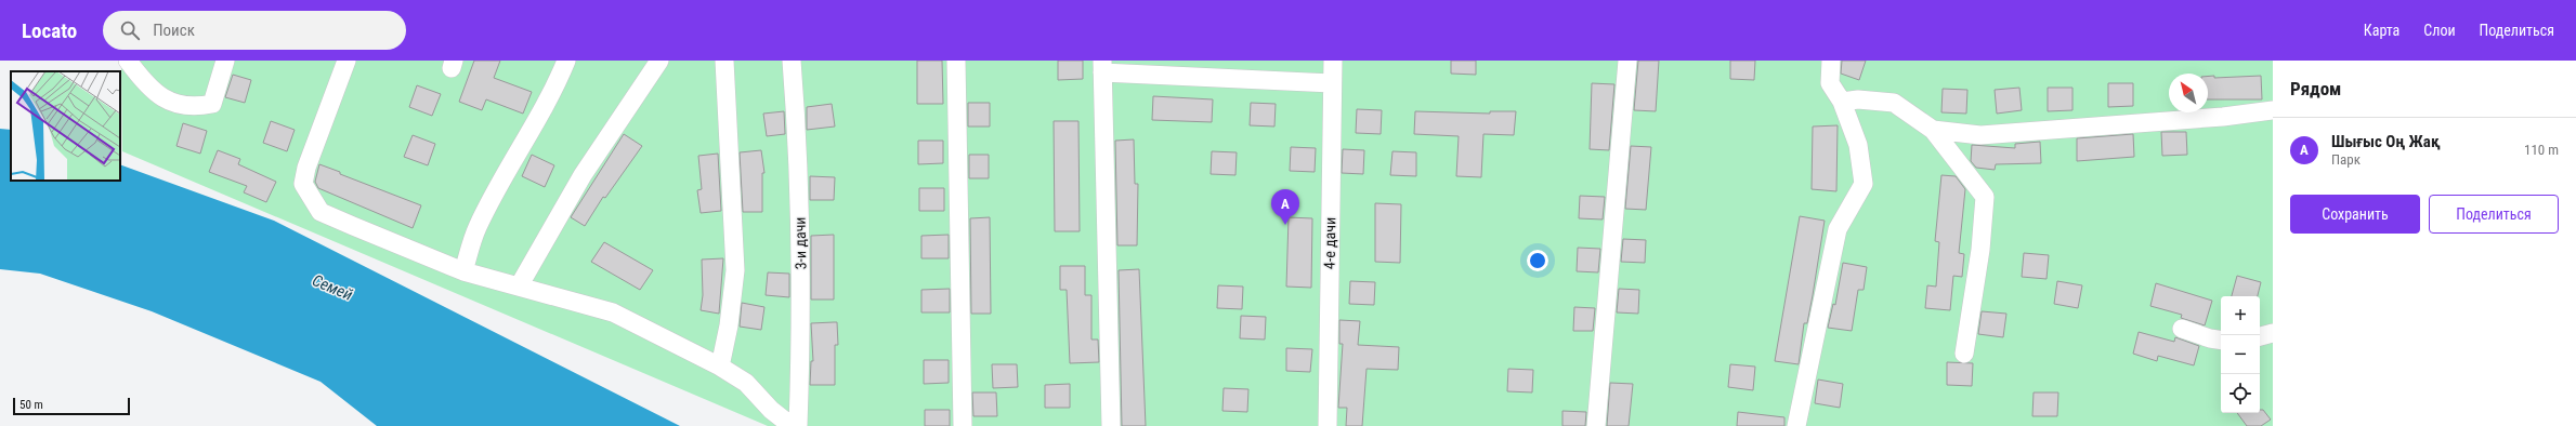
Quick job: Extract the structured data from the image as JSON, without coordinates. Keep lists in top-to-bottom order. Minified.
{"streets":{"street":["3-и дачи","4-е дачи"]},"water":["Семей"],"scale_bar":"50 m","north":"top left","page":{"header":"Locato","search":"Поиск","nav":["Карта","Слои","Поделиться"],"heading":"Рядом","list":[{"mark":"A","name":"Шығыс Оң Жақ","note":"Парк","value":"110 m"}],"buttons":["Сохранить","Поделиться"],"pins":"A","map_buttons":["+","−"],"scale":"50 m"}}
